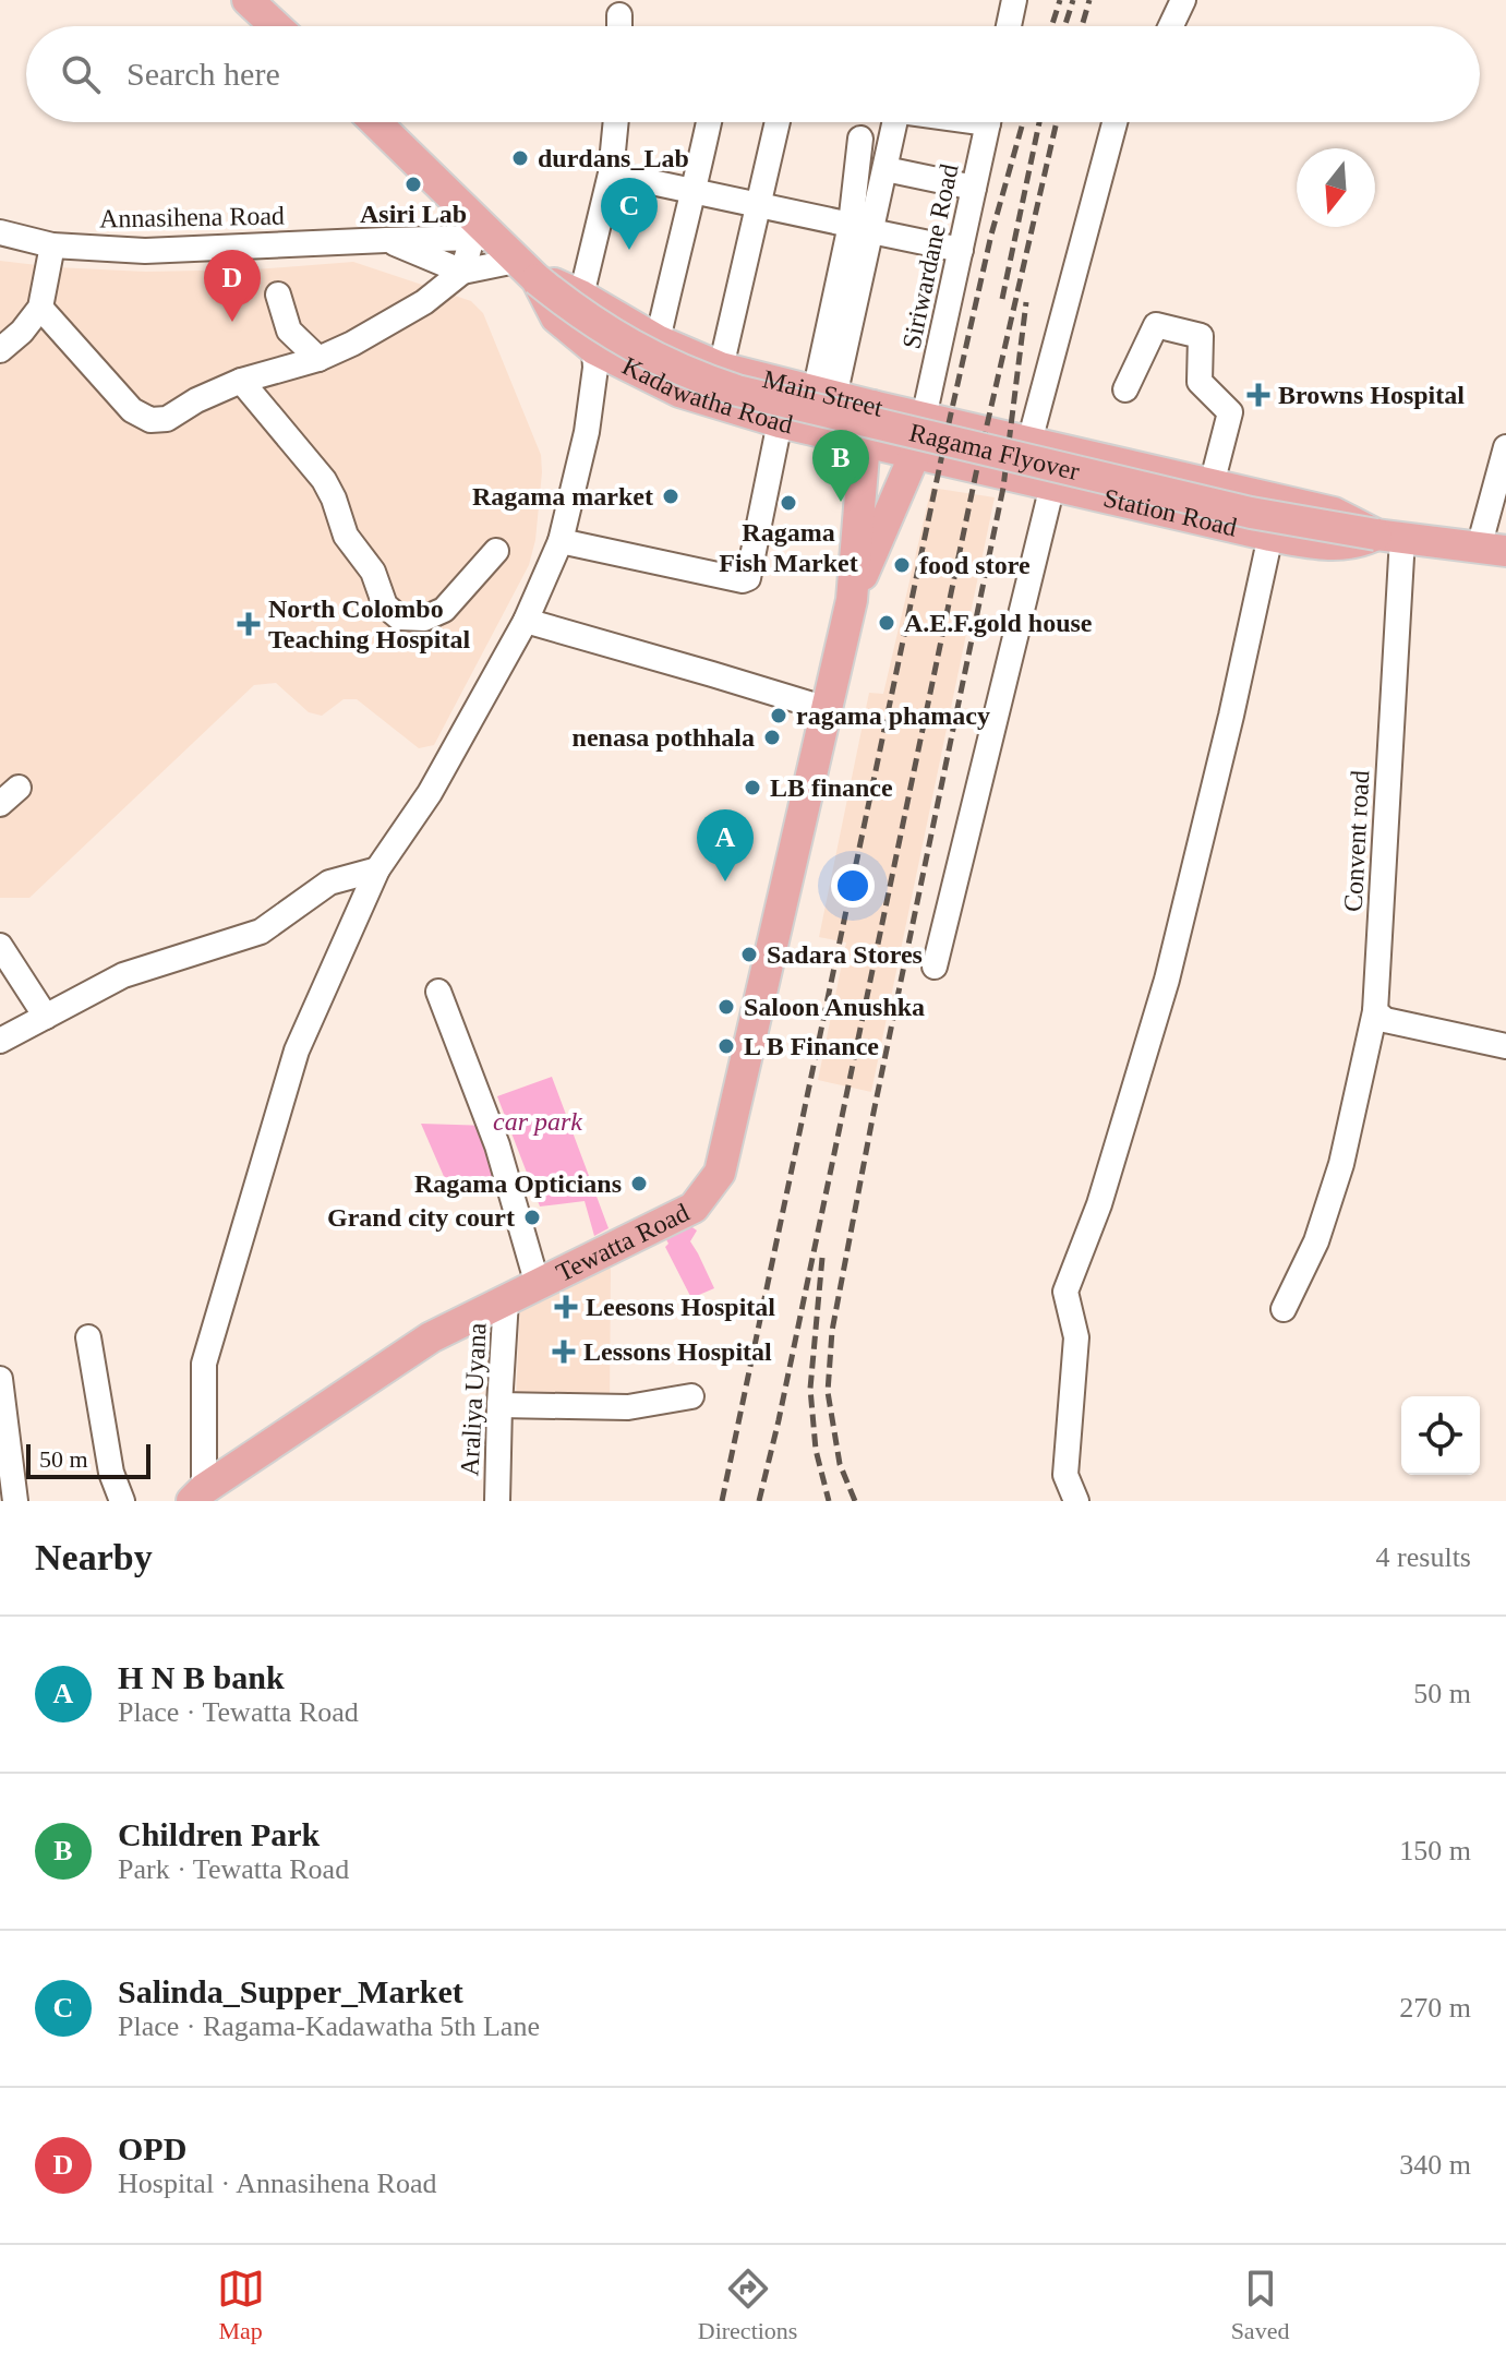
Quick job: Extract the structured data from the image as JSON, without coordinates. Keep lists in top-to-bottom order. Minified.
{"streets":{"main road":["Kadawatha Road","Main Street","Ragama Flyover","Station Road","Tewatta Road"],"street":["Annasihena Road","Siriwardane Road","Convent road","Araliya Uyana"]},"crossings":[["Annasihena Road","Kadawatha Road"],["Annasihena Road","Main Street"],["Annasihena Road","Ragama Flyover"],["Siriwardane Road","Main Street"],["Siriwardane Road","Tewatta Road"],["Kadawatha Road","Main Street"],["Kadawatha Road","Ragama Flyover"],["Kadawatha Road","Station Road"],["Kadawatha Road","Tewatta Road"],["Main Street","Ragama Flyover"],["Main Street","Station Road"],["Main Street","Convent road"],["Main Street","Tewatta Road"],["Ragama Flyover","Station Road"],["Ragama Flyover","Convent road"],["Station Road","Convent road"],["Station Road","Tewatta Road"],["Tewatta Road","Araliya Uyana"]],"parks":["car park"],"places":{"other":["durdans_Lab","Asiri Lab","Ragama market","Ragama Fish Market","food store","A.E.F.gold house","ragama phamacy","nenasa pothhala","LB finance","Sadara Stores","Saloon Anushka","L B Finance","Ragama Opticians","Grand city court"],"health":["Browns Hospital","North Colombo Teaching Hospital","Leesons Hospital","Lessons Hospital"]},"scale_bar":"50 m","north":"bottom","page":{"search":"Search here","pins":["C","D","B","A"],"scale":"50 m","heading":["Nearby","4 results"],"list":[{"mark":"A","name":"H N B bank","note":"Place · Tewatta Road","value":"50 m"},{"mark":"B","name":"Children Park","note":"Park · Tewatta Road","value":"150 m"},{"mark":"C","name":"Salinda_Supper_Market","note":"Place · Ragama-Kadawatha 5th Lane","value":"270 m"},{"mark":"D","name":"OPD","note":"Hospital · Annasihena Road","value":"340 m"}],"nav":["Map","Directions","Saved"]}}
